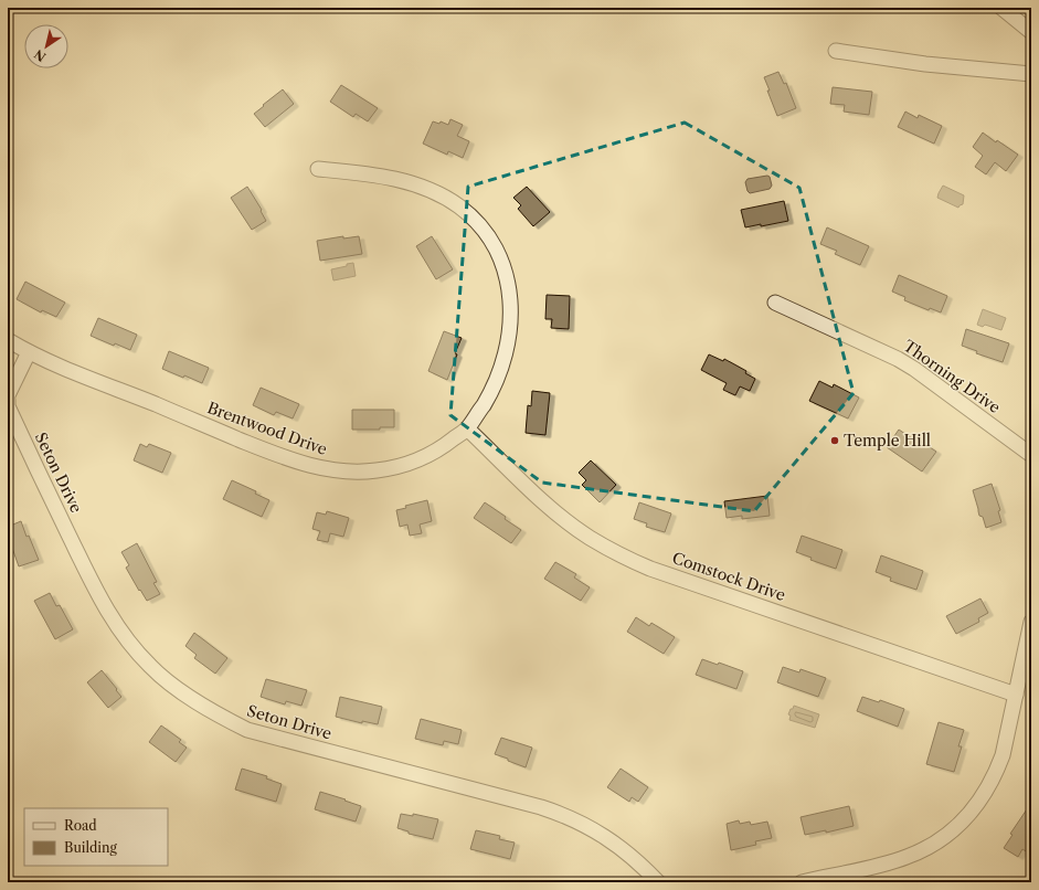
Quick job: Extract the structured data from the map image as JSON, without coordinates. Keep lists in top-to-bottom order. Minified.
{"streets":{"street":["Thorning Drive","Brentwood Drive","Seton Drive","Comstock Drive"]},"crossings":[["Brentwood Drive","Comstock Drive"]],"places":["Temple Hill"],"legend":["Road","Building"],"north":"bottom left"}
